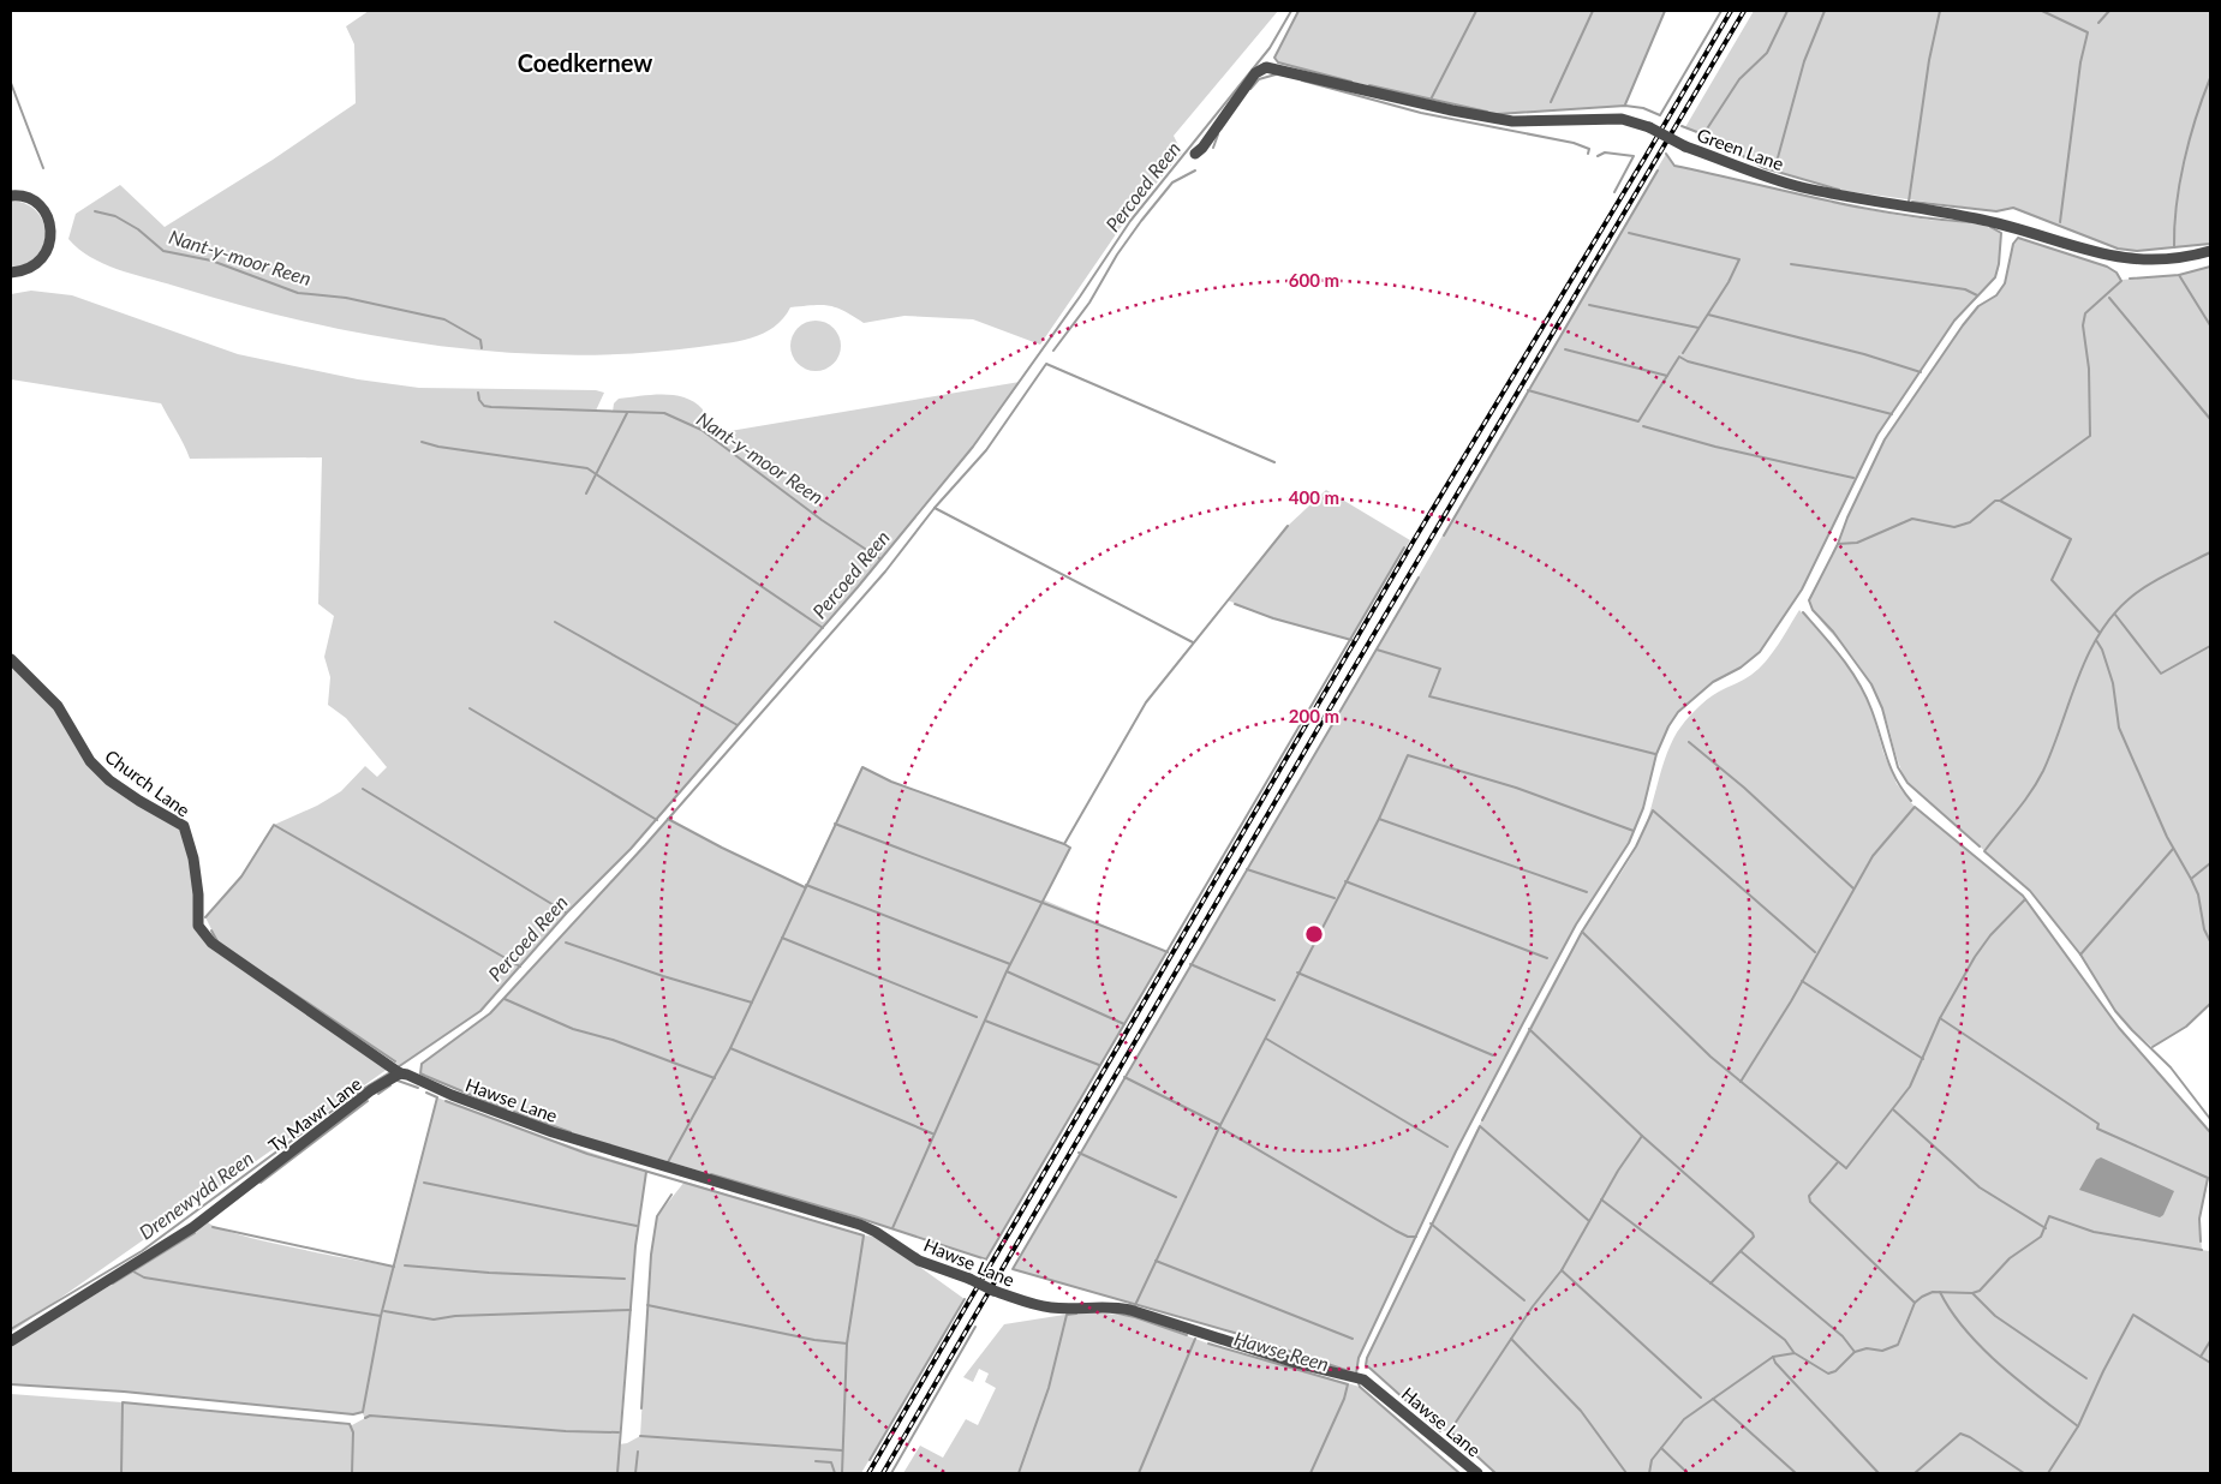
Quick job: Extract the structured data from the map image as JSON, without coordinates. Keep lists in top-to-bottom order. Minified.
{"streets":{"street":["Green Lane","Church Lane","Hawse Lane","Ty Mawr Lane"]},"crossings":[["Church Lane","Hawse Lane"],["Church Lane","Ty Mawr Lane"],["Hawse Lane","Ty Mawr Lane"]],"districts":["Coedkernew"],"water":["Percoed Reen","Nant-y-moor Reen","Drenewydd Reen","Hawse Reen"],"rings":["600 m","400 m","200 m"]}
